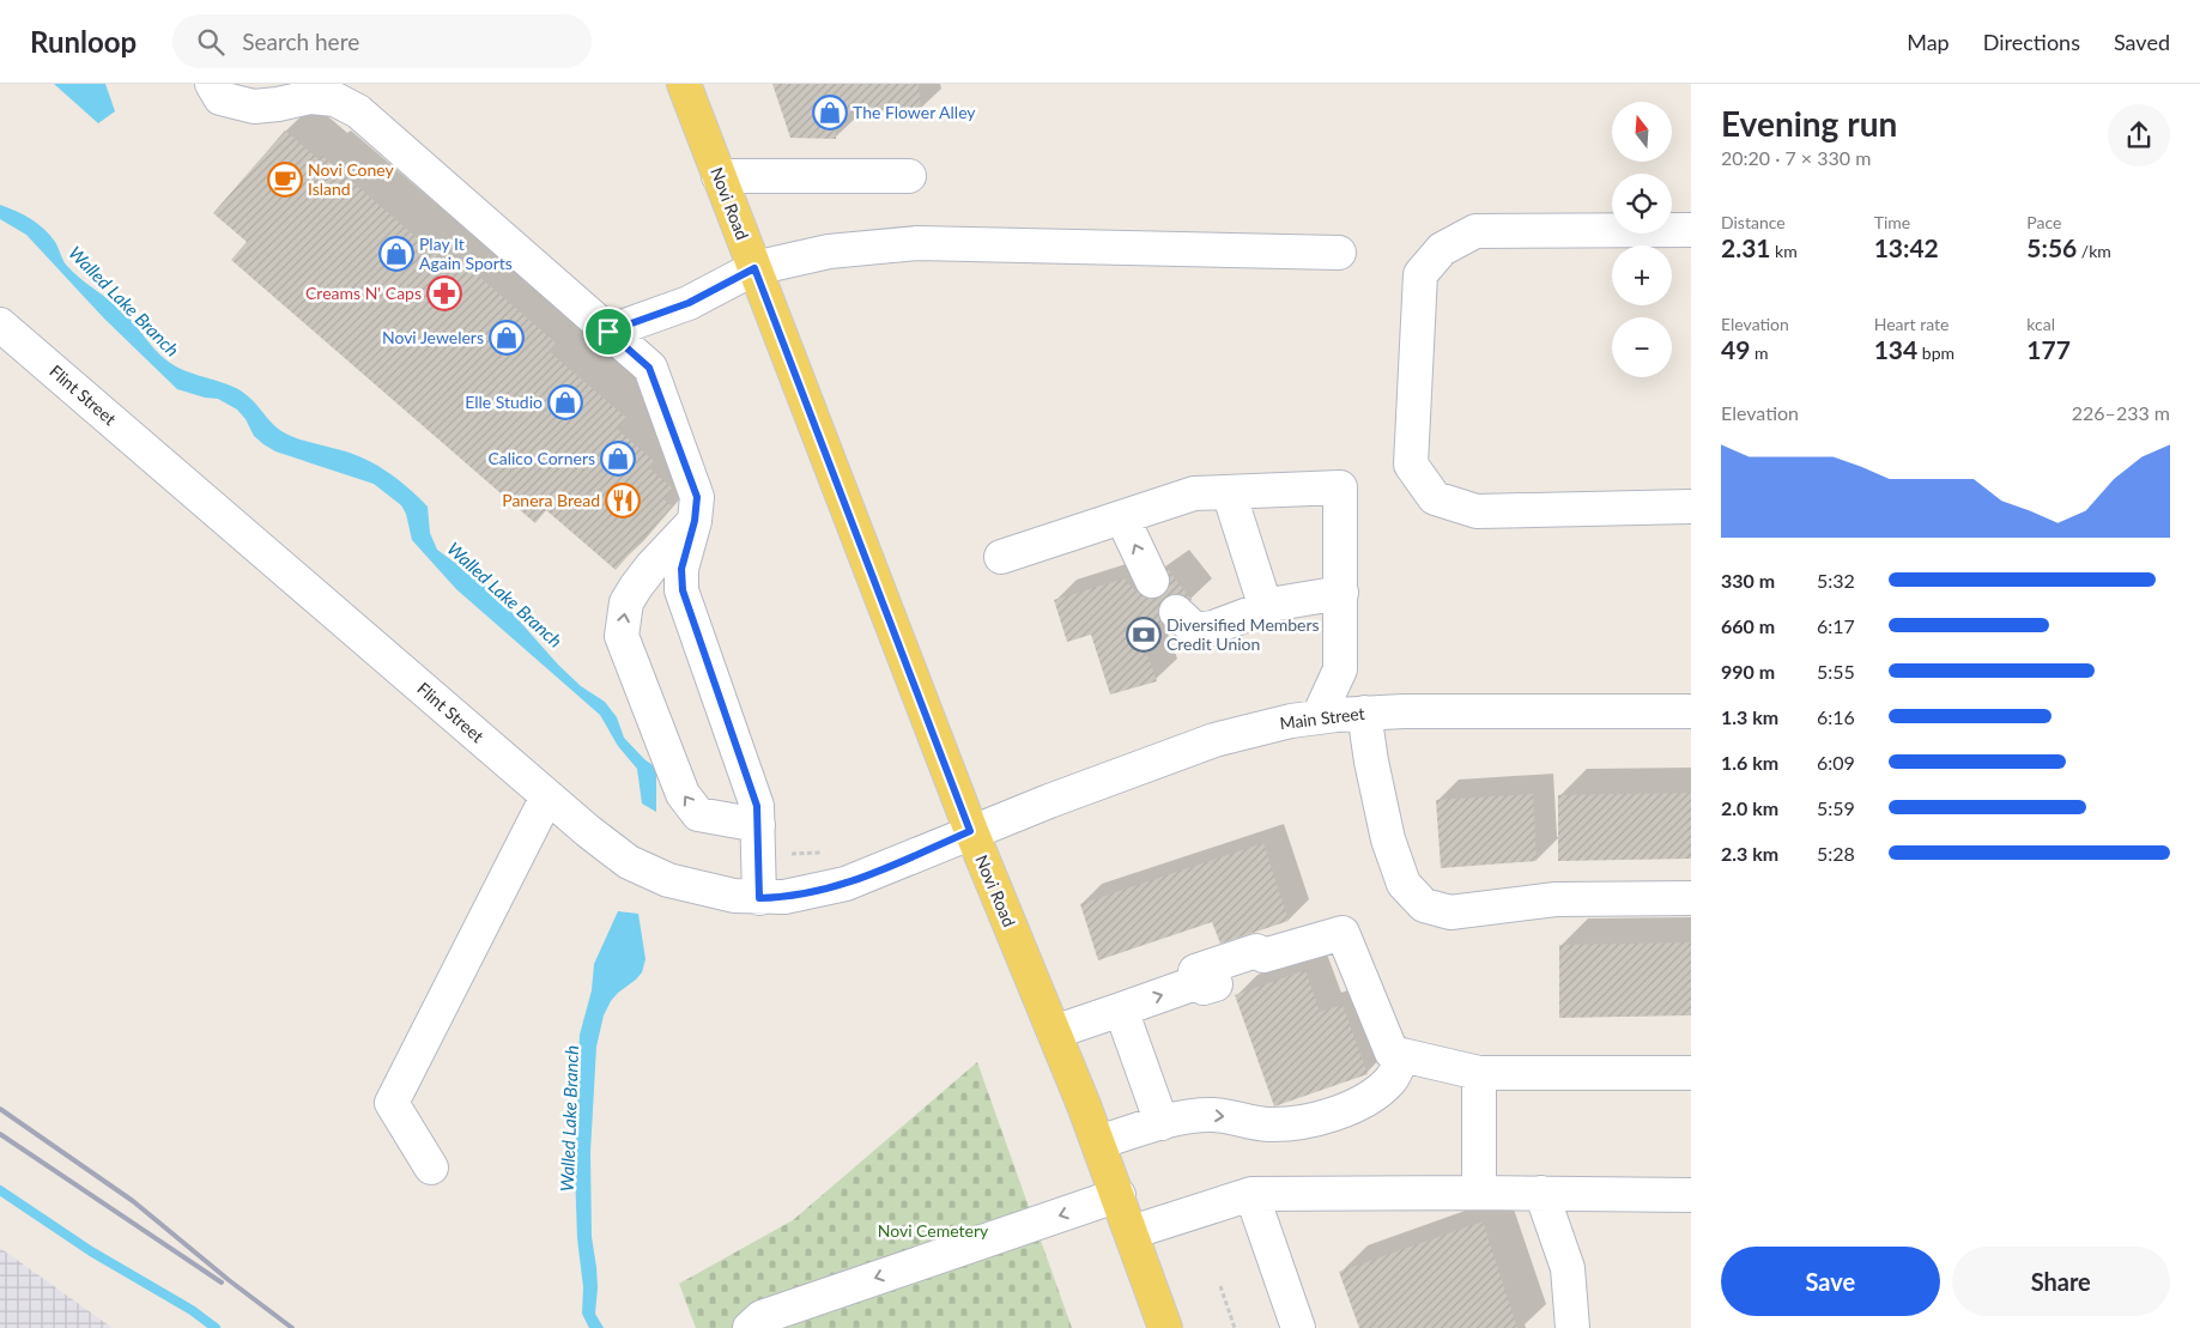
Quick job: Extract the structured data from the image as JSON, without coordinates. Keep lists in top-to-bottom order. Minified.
{"streets":{"main road":["Novi Road"],"street":["Flint Street","Main Street"]},"crossings":[["Novi Road","Flint Street"],["Novi Road","Main Street"],["Flint Street","Main Street"]],"water":["Walled Lake Branch"],"parks":["Novi Cemetery"],"places":{"shop":["The Flower Alley","Play It Again Sports","Novi Jewelers","Elle Studio","Calico Corners"],"cafe":["Novi Coney Island"],"pharmacy":["Creams N' Caps"],"restaurant":["Panera Bread"],"bank":["Diversified Members Credit Union"]},"north":"top","page":{"header":"Runloop","search":"Search here","nav":["Map","Directions","Saved"],"heading":["Evening run","20:20 · 7 × 330 m"],"map_buttons":["+","−"],"stats":[["Distance","2.31 km"],["Time","13:42"],["Pace","5:56 /km"],["Elevation","49 m"],["Heart rate","134 bpm"],["kcal","177"]],"chart":["Elevation","226–233 m"],"list":[{"name":"330 m","note":"5:32"},{"name":"660 m","note":"6:17"},{"name":"990 m","note":"5:55"},{"name":"1.3 km","note":"6:16"},{"name":"1.6 km","note":"6:09"},{"name":"2.0 km","note":"5:59"},{"name":"2.3 km","note":"5:28"}],"buttons":["Save","Share"]}}
